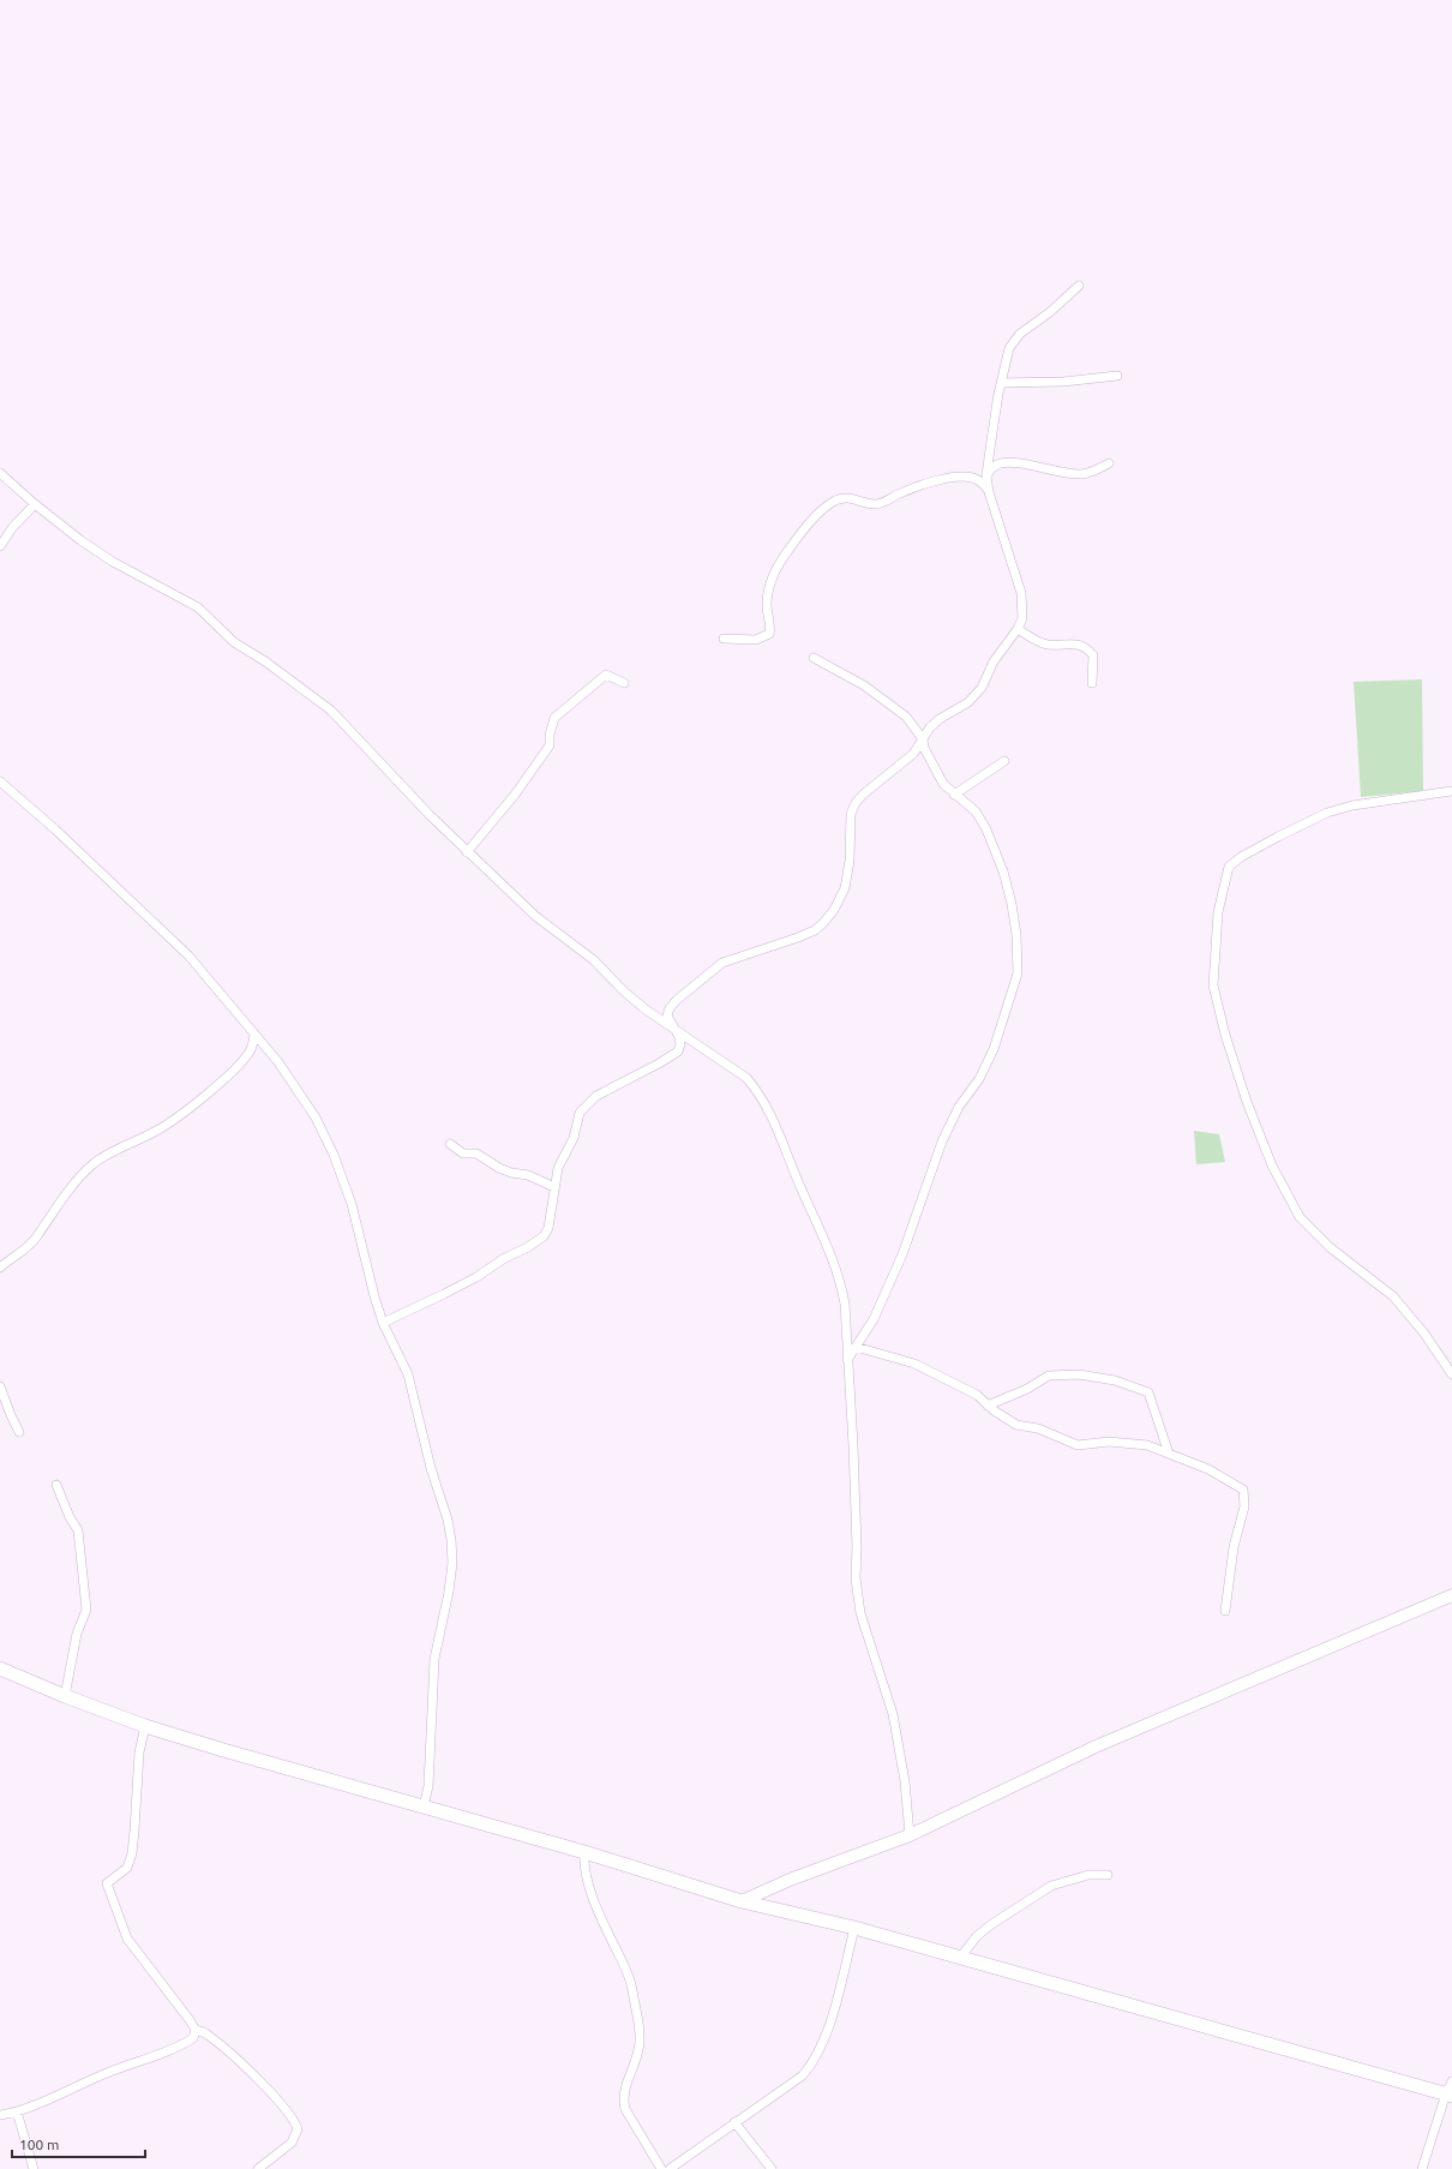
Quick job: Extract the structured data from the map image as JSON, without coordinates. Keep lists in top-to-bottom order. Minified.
{"scale_bar":"100 m"}
